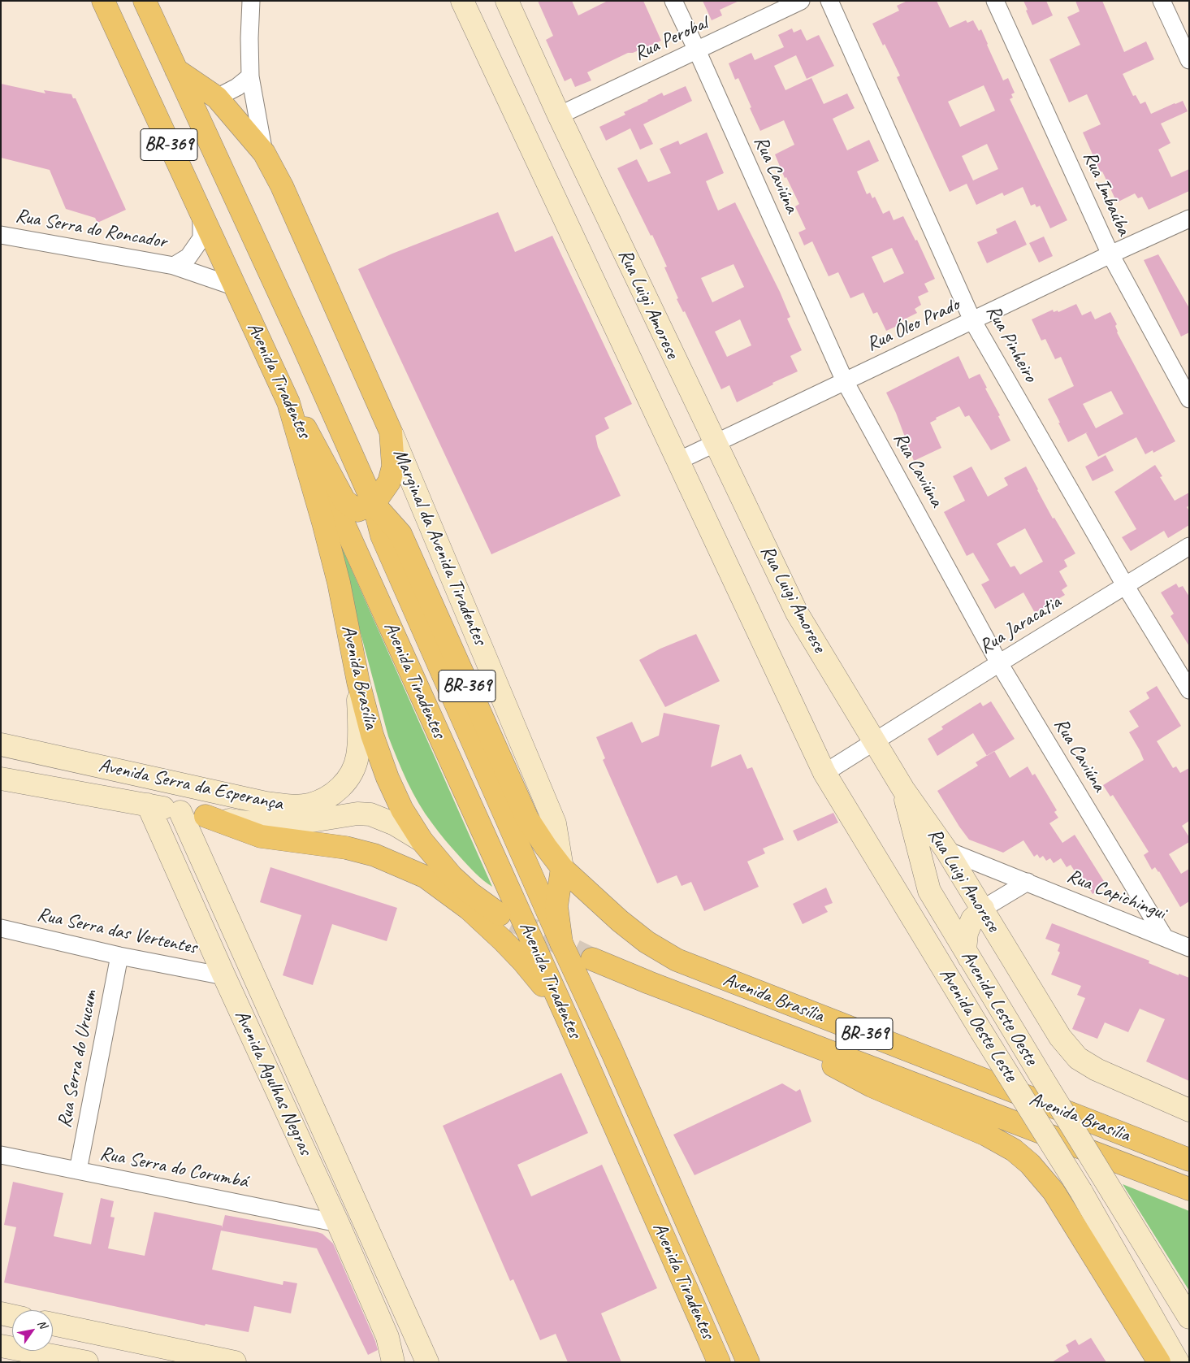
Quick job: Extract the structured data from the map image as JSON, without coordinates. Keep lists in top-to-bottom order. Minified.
{"streets":{"main road":["BR-369","Avenida Tiradentes","Avenida Brasília"],"street":["Rua Perobal","Rua Caviúna","Rua Imbaúba","Rua Serra do Roncador","Rua Luigi Amorese","Rua Óleo Prado","Rua Pinheiro","Marginal da Avenida Tiradentes","Rua Jaracatia","Avenida Serra da Esperança","Rua Capichingui","Rua Serra das Vertentes","Avenida Leste Oeste","Avenida Oeste Leste","Rua Serra do Urucum","Avenida Agulhas Negras","Rua Serra do Corumbá"]},"crossings":[["Rua Perobal","Rua Caviúna"],["Rua Perobal","Rua Luigi Amorese"],["BR-369","Avenida Tiradentes"],["BR-369","Marginal da Avenida Tiradentes"],["BR-369","Avenida Brasília"],["Rua Caviúna","Rua Óleo Prado"],["Rua Caviúna","Rua Jaracatia"],["Rua Caviúna","Rua Capichingui"],["Rua Imbaúba","Rua Óleo Prado"],["Rua Serra do Roncador","Avenida Tiradentes"],["Rua Luigi Amorese","Rua Óleo Prado"],["Rua Luigi Amorese","Rua Jaracatia"],["Rua Luigi Amorese","Rua Capichingui"],["Rua Luigi Amorese","Avenida Leste Oeste"],["Rua Luigi Amorese","Avenida Oeste Leste"],["Rua Óleo Prado","Rua Pinheiro"],["Rua Pinheiro","Rua Jaracatia"],["Avenida Tiradentes","Avenida Brasília"],["Marginal da Avenida Tiradentes","Avenida Brasília"],["Rua Jaracatia","Avenida Oeste Leste"],["Avenida Brasília","Avenida Serra da Esperança"],["Avenida Serra da Esperança","Avenida Agulhas Negras"],["Rua Serra das Vertentes","Rua Serra do Urucum"],["Rua Serra das Vertentes","Avenida Agulhas Negras"],["Rua Serra do Urucum","Rua Serra do Corumbá"],["Avenida Agulhas Negras","Rua Serra do Corumbá"]],"north":"top right"}
